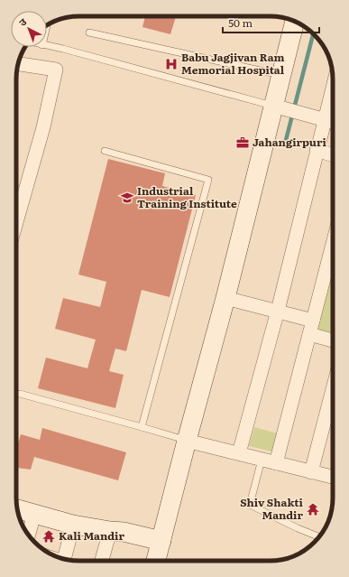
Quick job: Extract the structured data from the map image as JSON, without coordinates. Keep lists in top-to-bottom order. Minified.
{"places":{"hospital":["Babu Jagjivan Ram Memorial Hospital"],"office":["Jahangirpuri"],"school or university":["Industrial Training Institute"],"temple":["Shiv Shakti Mandir","Kali Mandir"]},"scale_bar":"50 m","north":"top left"}
